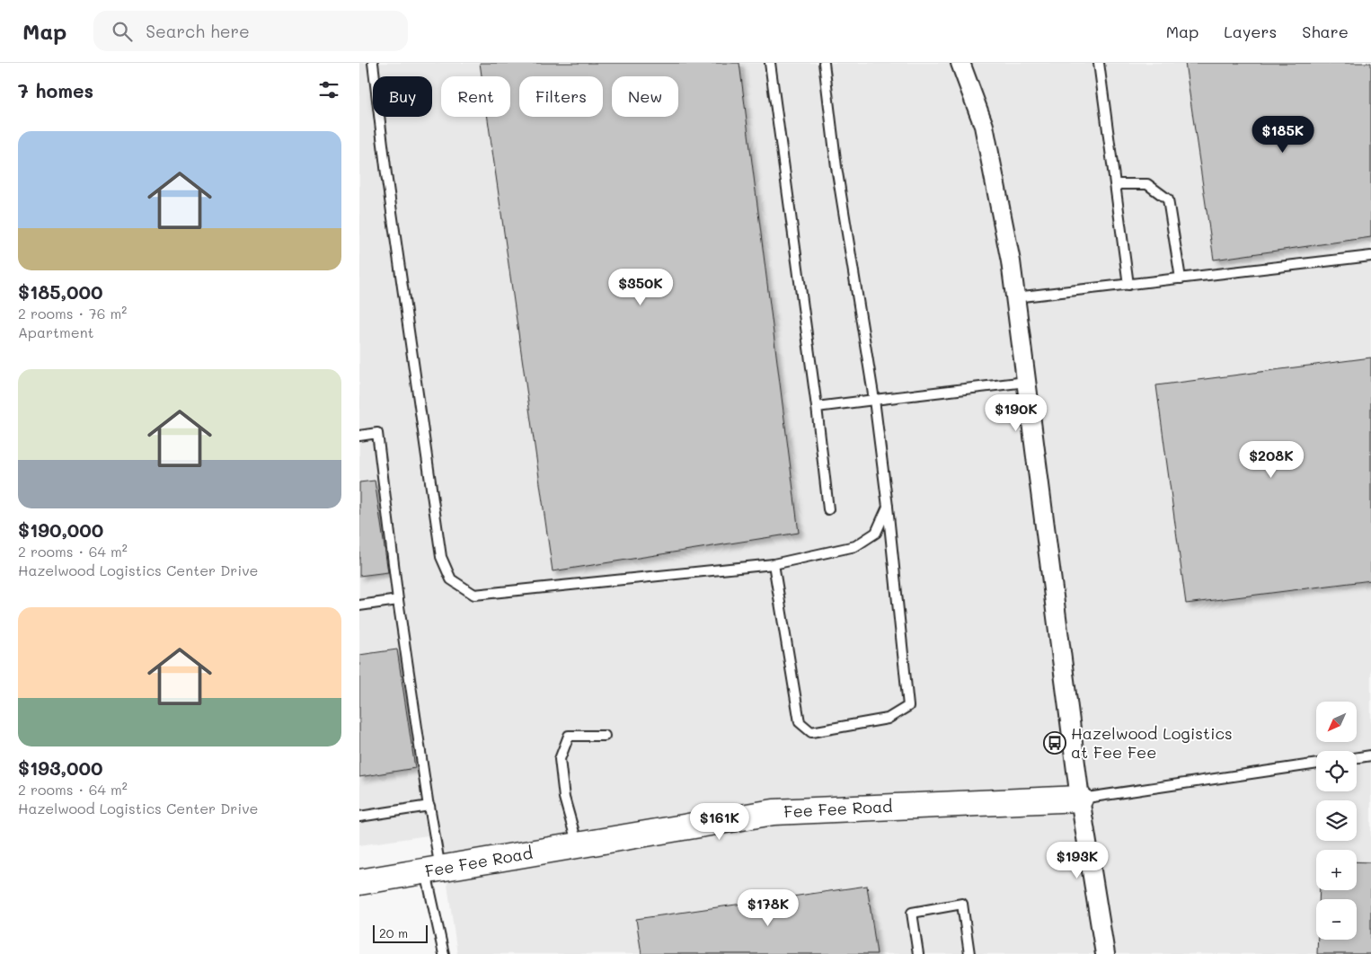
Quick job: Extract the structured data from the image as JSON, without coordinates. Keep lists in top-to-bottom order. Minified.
{"streets":{"street":["Fee Fee Road"]},"places":{"bus stop":["Hazelwood Logistics at Fee Fee"]},"scale_bar":"20 m","north":"bottom left","page":{"header":"Map","search":"Search here","nav":["Map","Layers","Share"],"heading":"7 homes","chip":["Buy","Rent","Filters","New"],"price":["$185K","$350K","$190K","$208K","$161K","$193K","$178K"],"list":[{"name":"$185,000","note":"2 rooms · 76 m² · Apartment"},{"name":"$190,000","note":"2 rooms · 64 m² · Hazelwood Logistics Center Drive"},{"name":"$193,000","note":"2 rooms · 64 m² · Hazelwood Logistics Center Drive"}],"map_buttons":["+","−"],"scale":"20 m"}}
